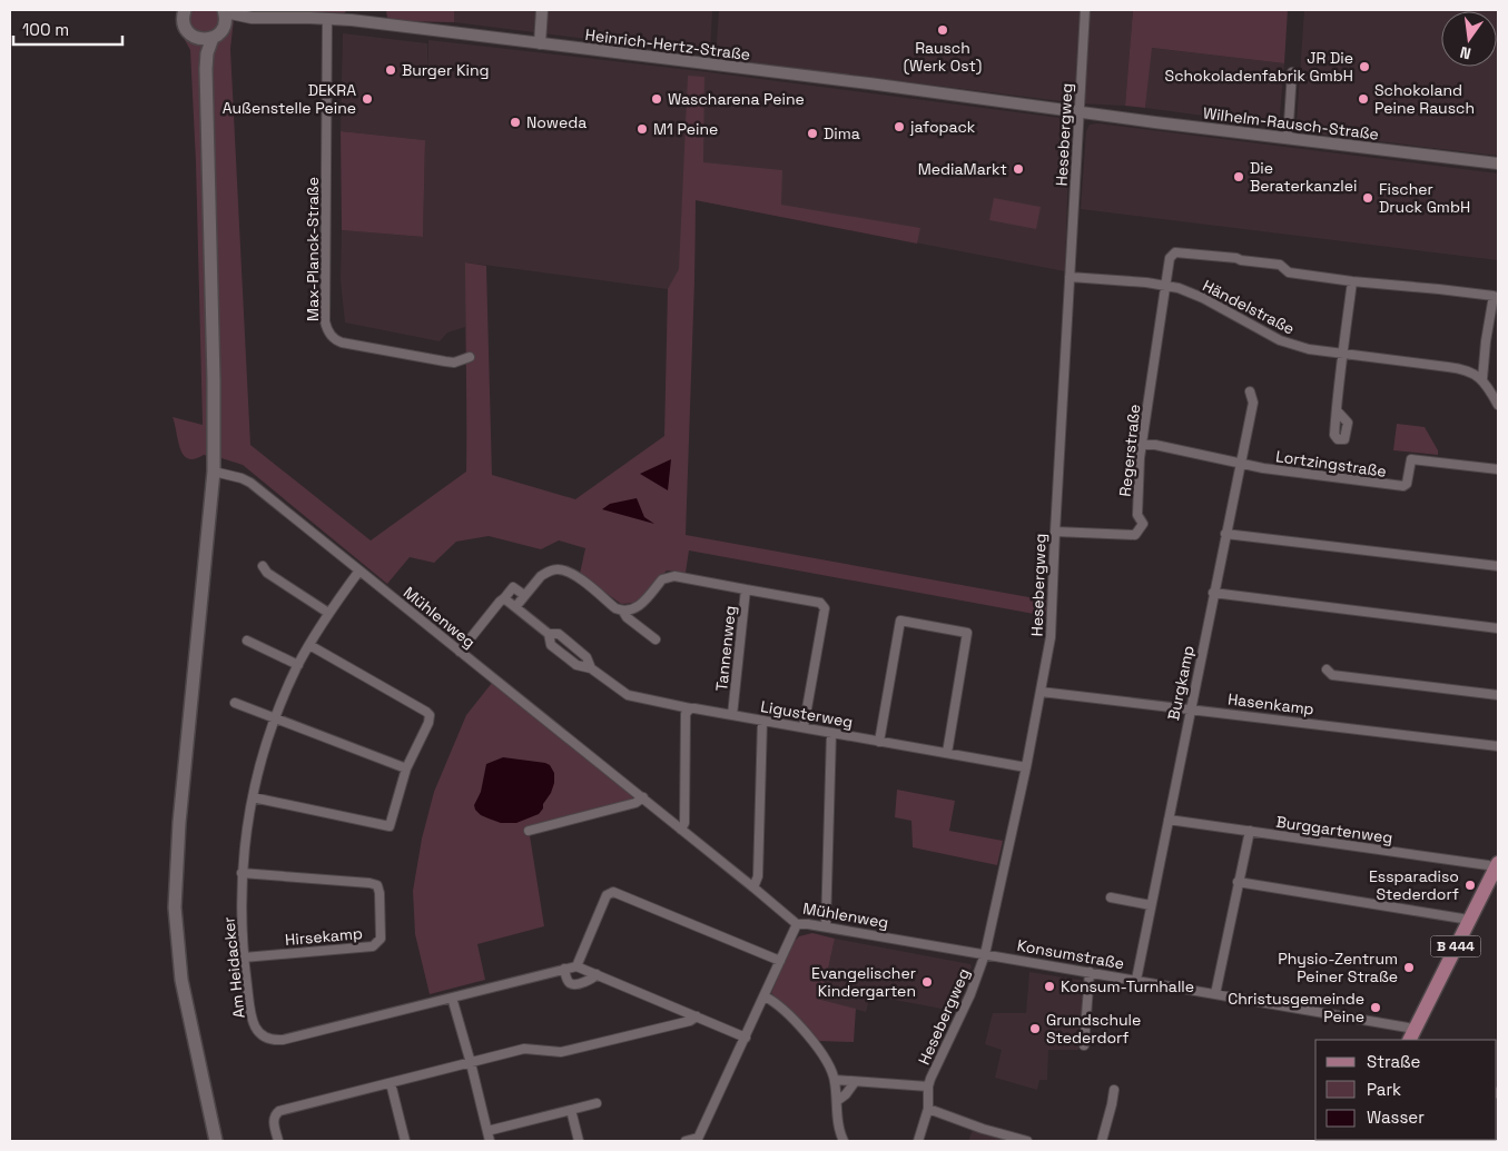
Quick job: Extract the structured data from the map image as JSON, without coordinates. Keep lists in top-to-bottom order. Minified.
{"streets":{"main road":["B 444"],"street":["Heinrich-Hertz-Straße","Wilhelm-Rausch-Straße","Hesebergweg","Max-Planck-Straße","Händelstraße","Regerstraße","Lortzingstraße","Mühlenweg","Tannenweg","Burgkamp","Hasenkamp","Ligusterweg","Burggartenweg","Hirsekamp","Konsumstraße","Am Heidacker"]},"crossings":[["Heinrich-Hertz-Straße","Wilhelm-Rausch-Straße"],["Heinrich-Hertz-Straße","Hesebergweg"],["Heinrich-Hertz-Straße","Max-Planck-Straße"],["Wilhelm-Rausch-Straße","Hesebergweg"],["Hesebergweg","Händelstraße"],["Hesebergweg","Regerstraße"],["Hesebergweg","Mühlenweg"],["Hesebergweg","Hasenkamp"],["Hesebergweg","Ligusterweg"],["Hesebergweg","Konsumstraße"],["Händelstraße","Regerstraße"],["Regerstraße","Lortzingstraße"],["Lortzingstraße","Burgkamp"],["Mühlenweg","Konsumstraße"],["Mühlenweg","Am Heidacker"],["Tannenweg","Ligusterweg"],["Burgkamp","Hasenkamp"],["Burgkamp","Burggartenweg"],["Burgkamp","Konsumstraße"],["Burggartenweg","B 444"],["Hirsekamp","Am Heidacker"],["B 444","Konsumstraße"]],"places":["Rausch (Werk Ost)","JR Die Schokoladenfabrik GmbH","Burger King","DEKRA Außenstelle Peine","Wascharena Peine","Schokoland Peine Rausch","Noweda","jafopack","M1 Peine","Dima","MediaMarkt","Die Beraterkanzlei","Fischer Druck GmbH","Essparadiso Stederdorf","Physio-Zentrum Peiner Straße","Evangelischer Kindergarten","Konsum-Turnhalle","Christusgemeinde Peine","Grundschule Stederdorf"],"legend":["Straße","Park","Wasser"],"scale_bar":"100 m","north":"bottom"}
